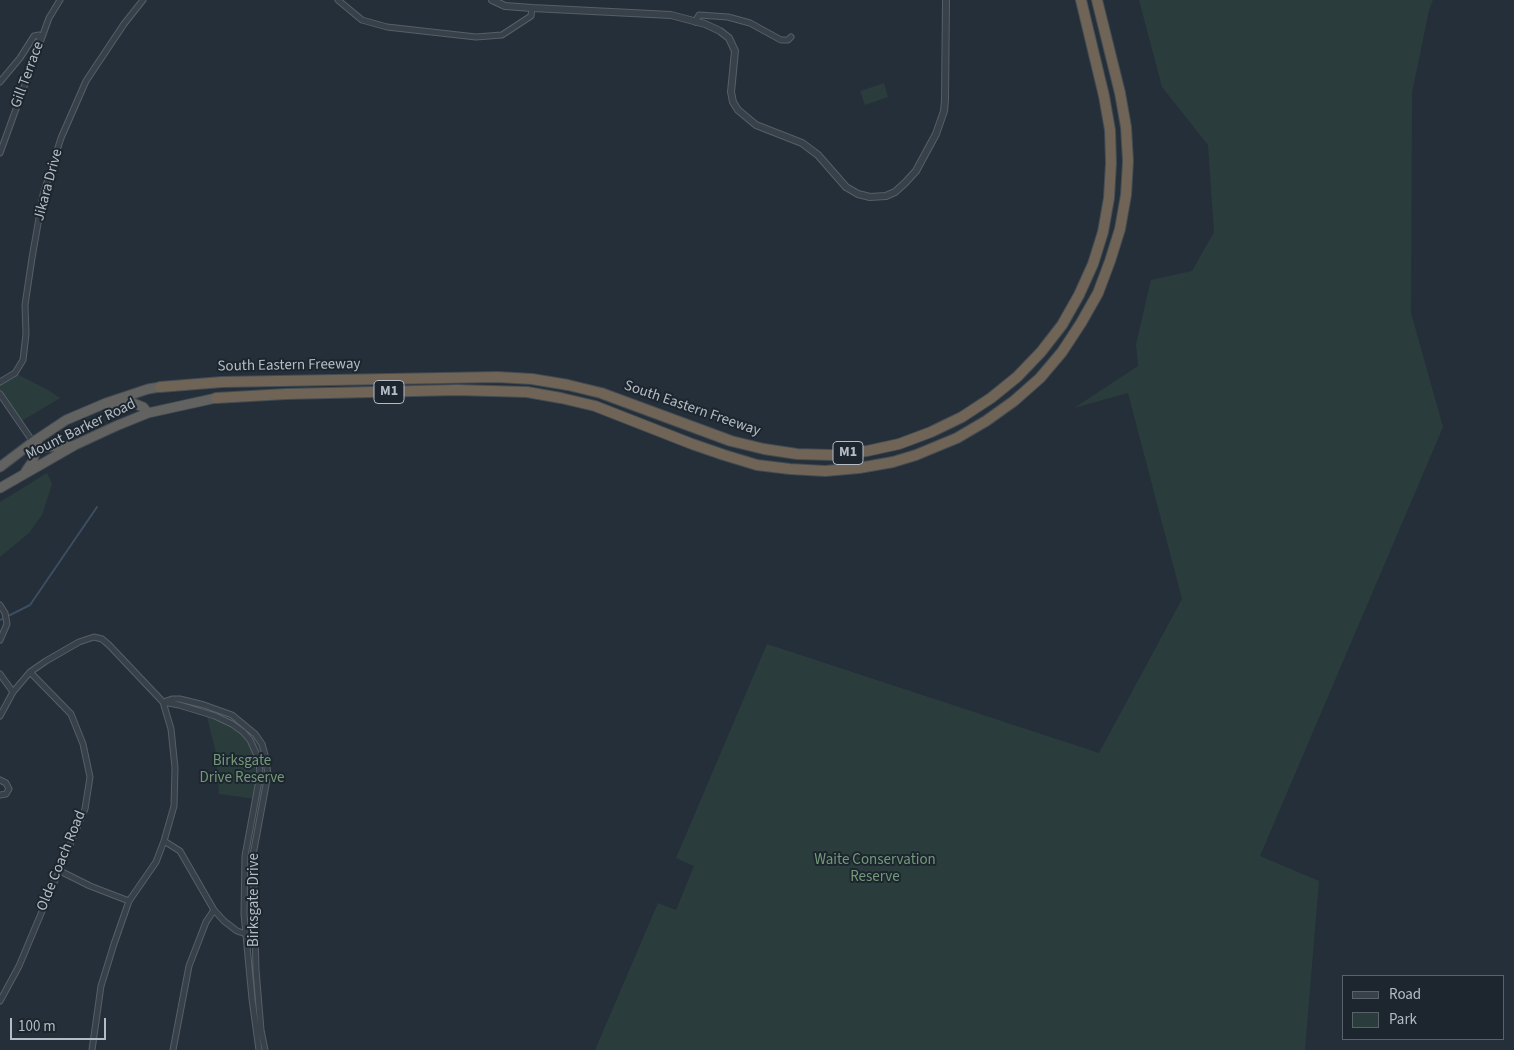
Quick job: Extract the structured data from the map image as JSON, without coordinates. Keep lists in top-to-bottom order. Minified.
{"streets":{"highway":["South Eastern Freeway","M1","Mount Barker Road"],"street":["Gill Terrace","Jikara Drive","Olde Coach Road","Birksgate Drive"]},"crossings":[["South Eastern Freeway","Mount Barker Road"]],"parks":["Birksgate Drive Reserve","Waite Conservation Reserve"],"legend":["Road","Park"],"scale_bar":"100 m"}
